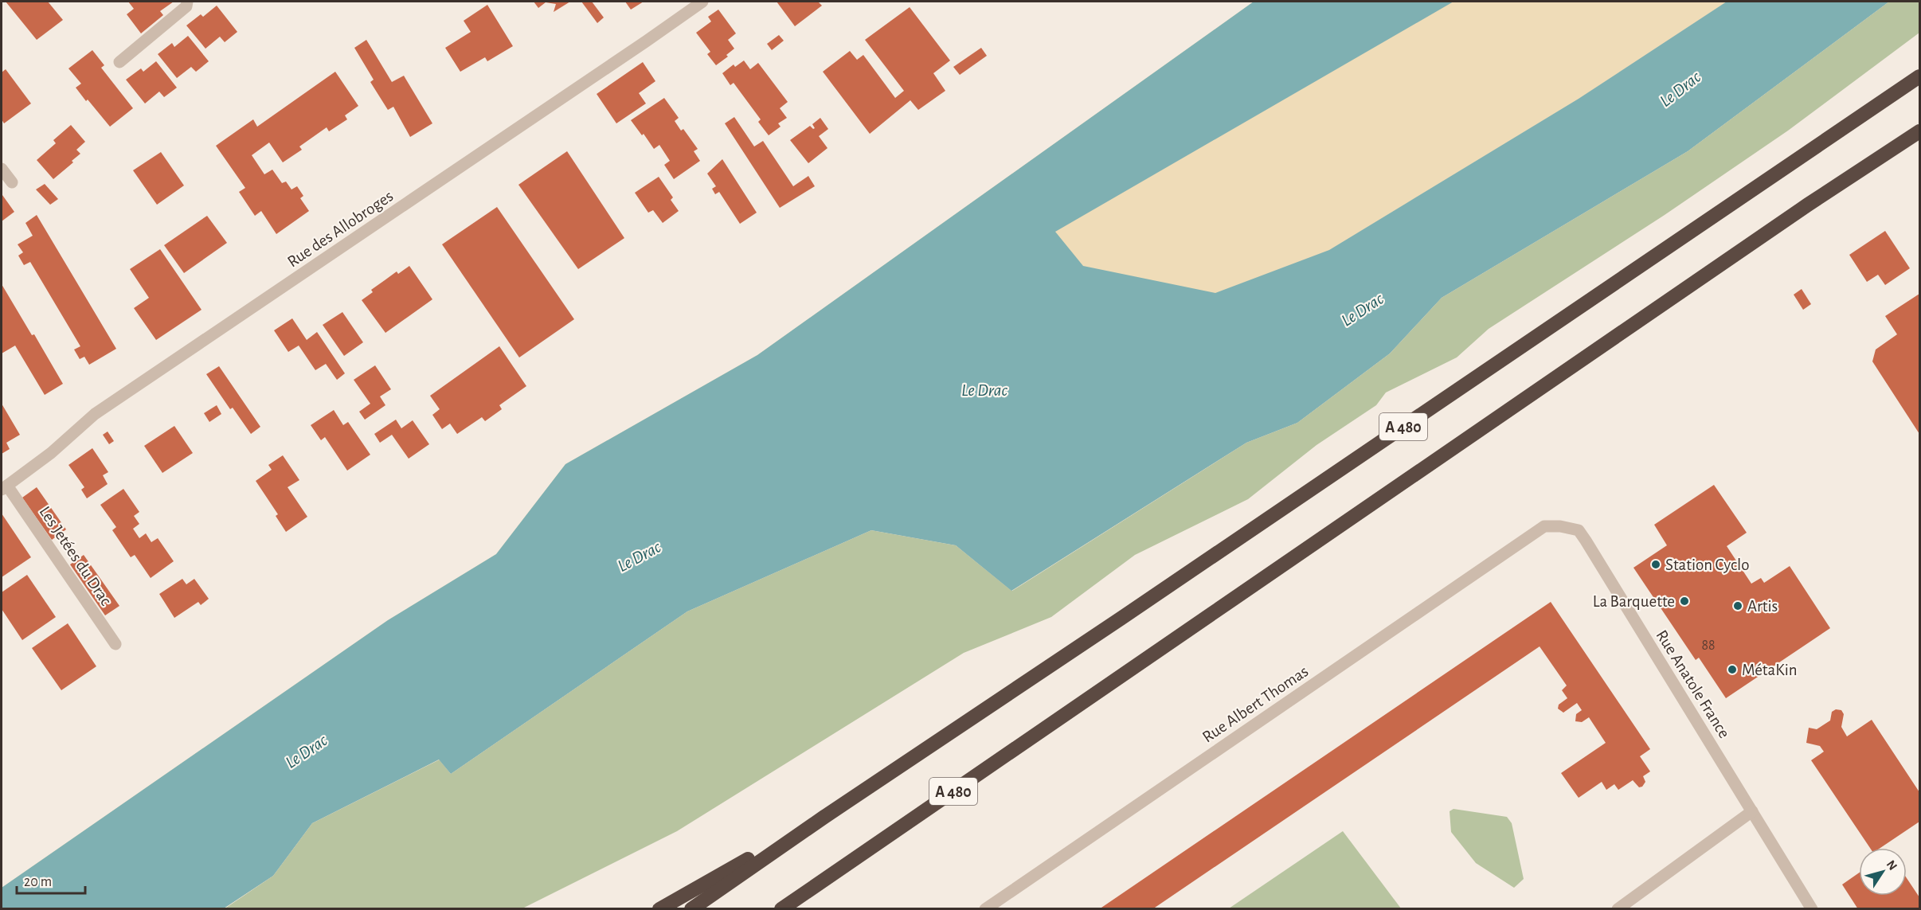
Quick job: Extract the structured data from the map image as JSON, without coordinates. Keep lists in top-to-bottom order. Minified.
{"streets":{"highway":["A 480"],"street":["Rue des Allobroges","Les Jetées du Drac","Rue Anatole France","Rue Albert Thomas"]},"crossings":[["Rue des Allobroges","Les Jetées du Drac"],["Rue Anatole France","Rue Albert Thomas"]],"water":["Le Drac"],"places":["Station Cyclo","La Barquette","Artis","MétaKin"],"house_numbers":["88"],"scale_bar":"20 m","north":"top right"}
